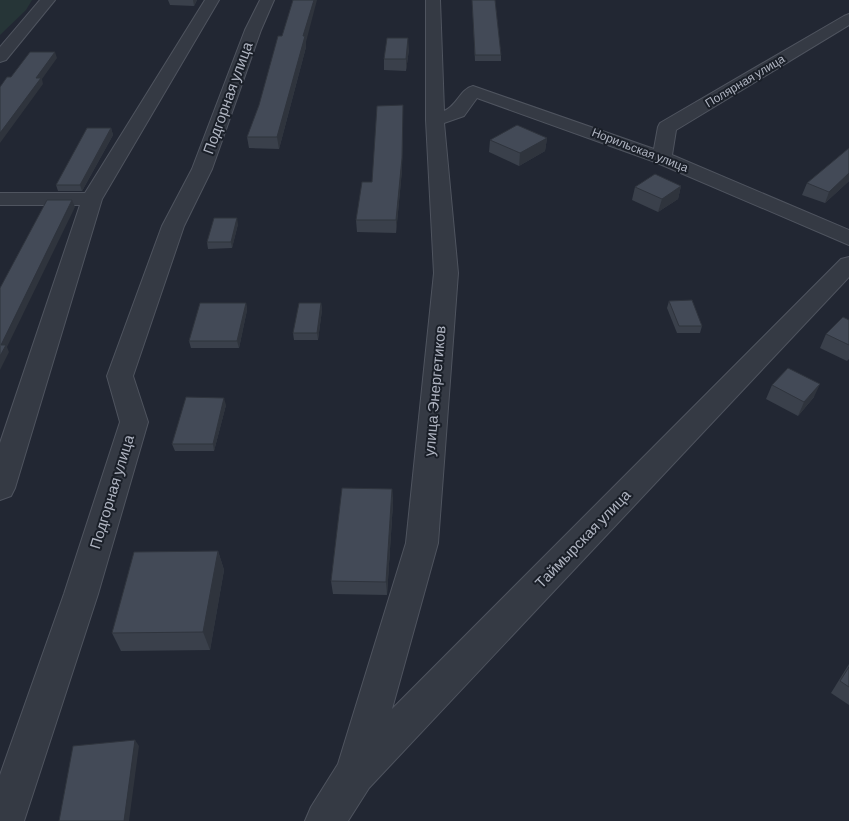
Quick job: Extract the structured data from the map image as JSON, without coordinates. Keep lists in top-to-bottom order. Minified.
{"streets":{"street":["Полярная улица","Подгорная улица","Норильская улица","улица Энергетиков","Таймырская улица"]},"crossings":[["Полярная улица","Норильская улица"],["Норильская улица","улица Энергетиков"],["улица Энергетиков","Таймырская улица"]]}
